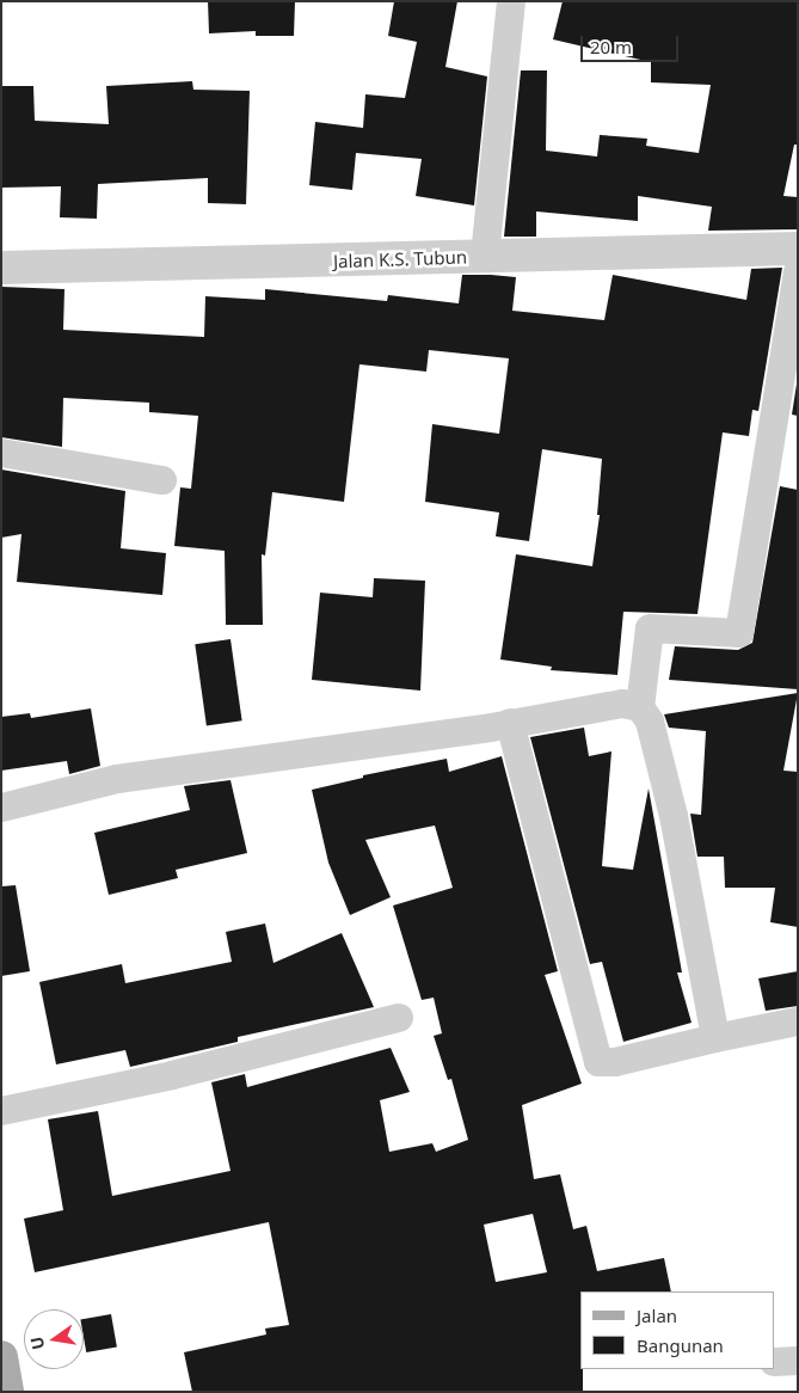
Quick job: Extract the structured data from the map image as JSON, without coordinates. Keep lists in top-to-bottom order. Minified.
{"streets":{"street":["Jalan K.S. Tubun"]},"legend":["Jalan","Bangunan"],"scale_bar":"20 m","north":"left"}
